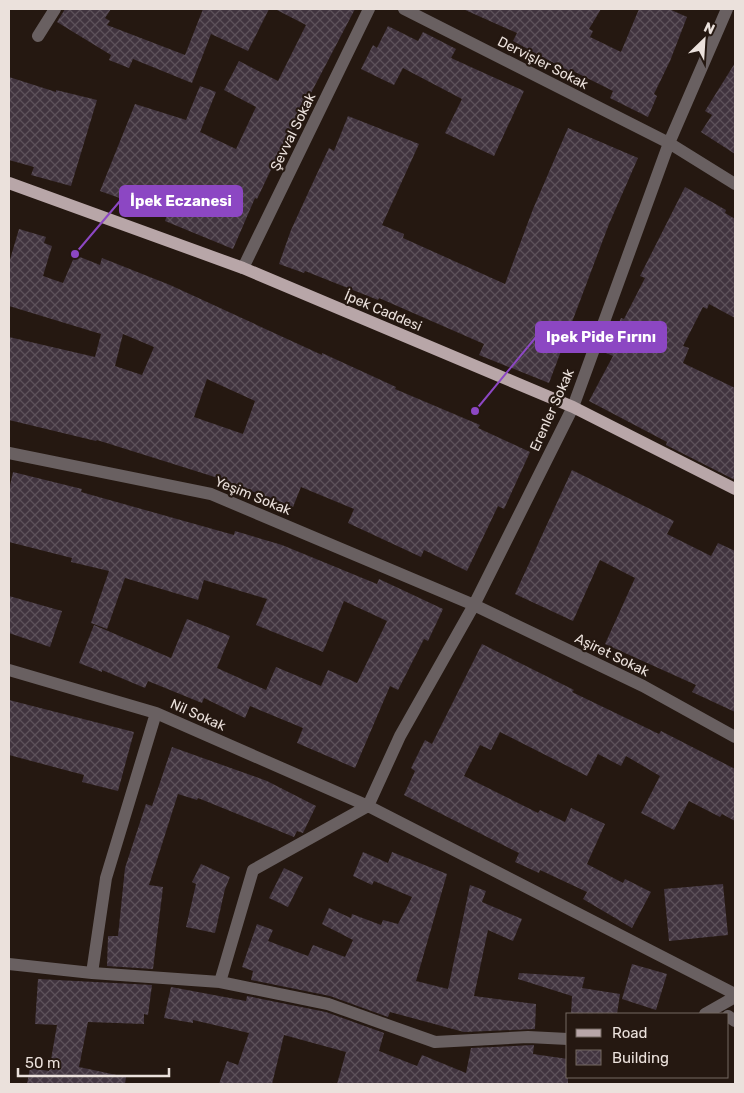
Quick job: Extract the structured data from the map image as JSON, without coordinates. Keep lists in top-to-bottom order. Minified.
{"streets":{"main road":["İpek Caddesi"],"street":["Dervişler Sokak","Şevval Sokak","Erenler Sokak","Yeşim Sokak","Aşiret Sokak","Nil Sokak"]},"crossings":[["Dervişler Sokak","Erenler Sokak"],["Şevval Sokak","İpek Caddesi"],["İpek Caddesi","Erenler Sokak"],["Erenler Sokak","Yeşim Sokak"],["Erenler Sokak","Aşiret Sokak"],["Erenler Sokak","Nil Sokak"],["Yeşim Sokak","Aşiret Sokak"]],"places":["İpek Eczanesi","Ipek Pide Fırını"],"legend":["Road","Building"],"scale_bar":"50 m","north":"top right"}
